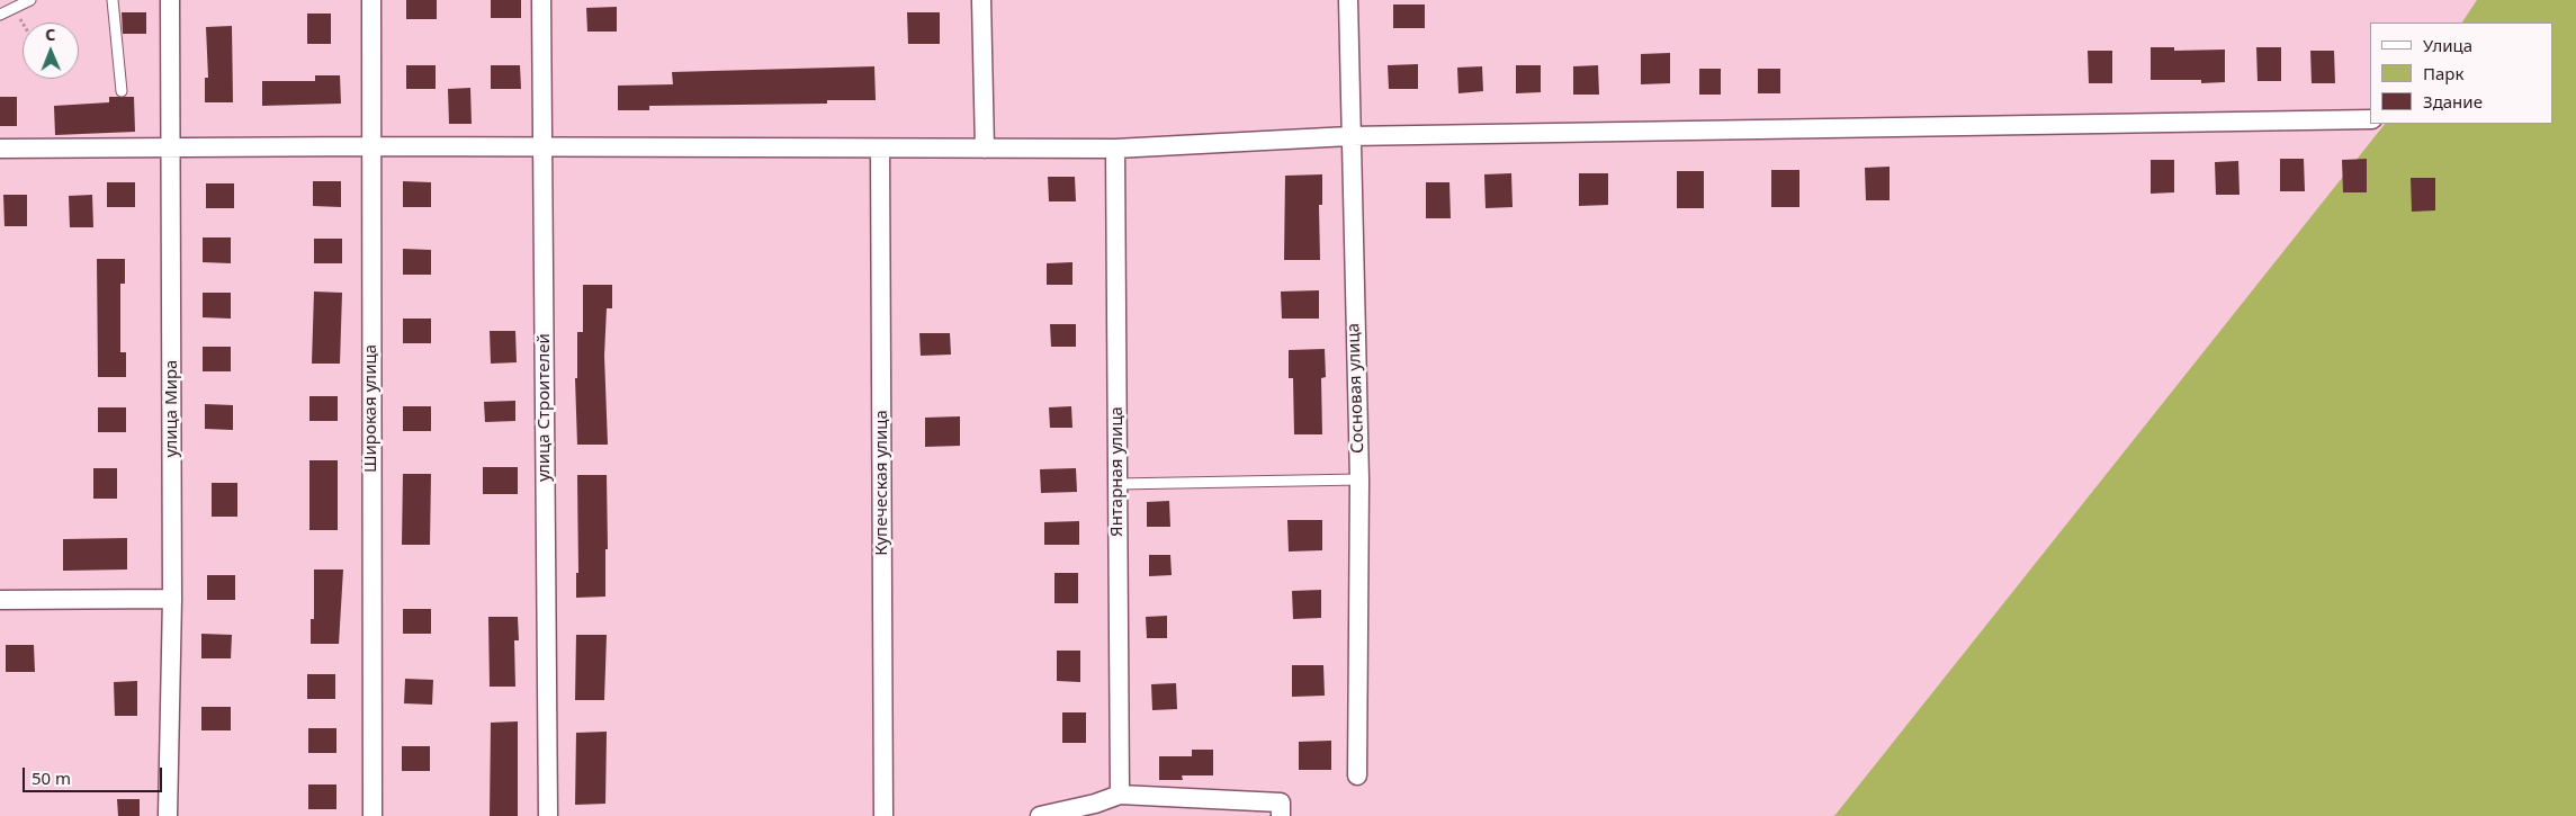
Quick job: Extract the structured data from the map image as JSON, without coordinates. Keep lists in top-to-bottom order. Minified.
{"streets":{"street":["Сосновая улица","улица Строителей","улица Мира","Широкая улица","Янтарная улица","Купеческая улица"]},"legend":["Улица","Парк","Здание"],"scale_bar":"50 m","north":"top"}
